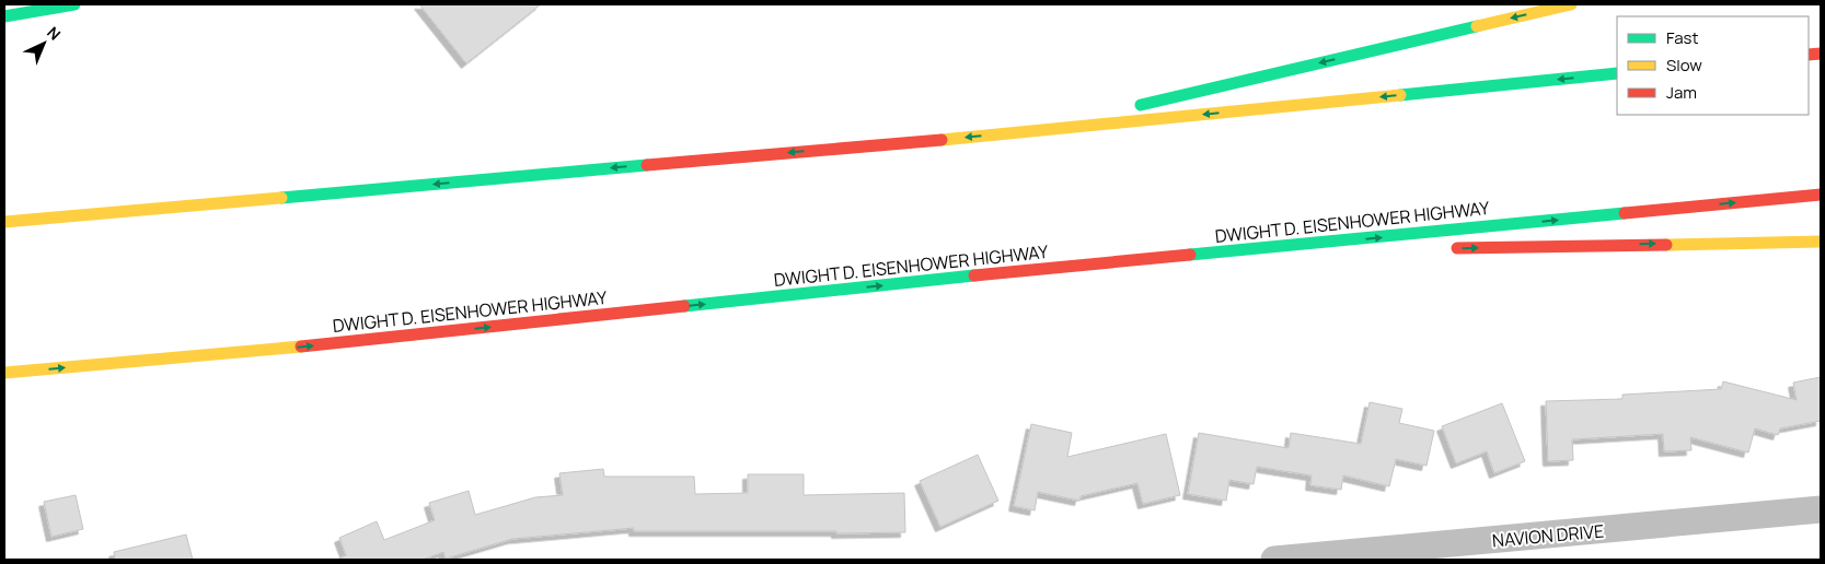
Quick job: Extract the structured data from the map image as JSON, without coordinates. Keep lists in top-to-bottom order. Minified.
{"streets":{"main road":["DWIGHT D. EISENHOWER HIGHWAY"],"street":["NAVION DRIVE"]},"legend":["Fast","Slow","Jam"],"north":"top right"}
